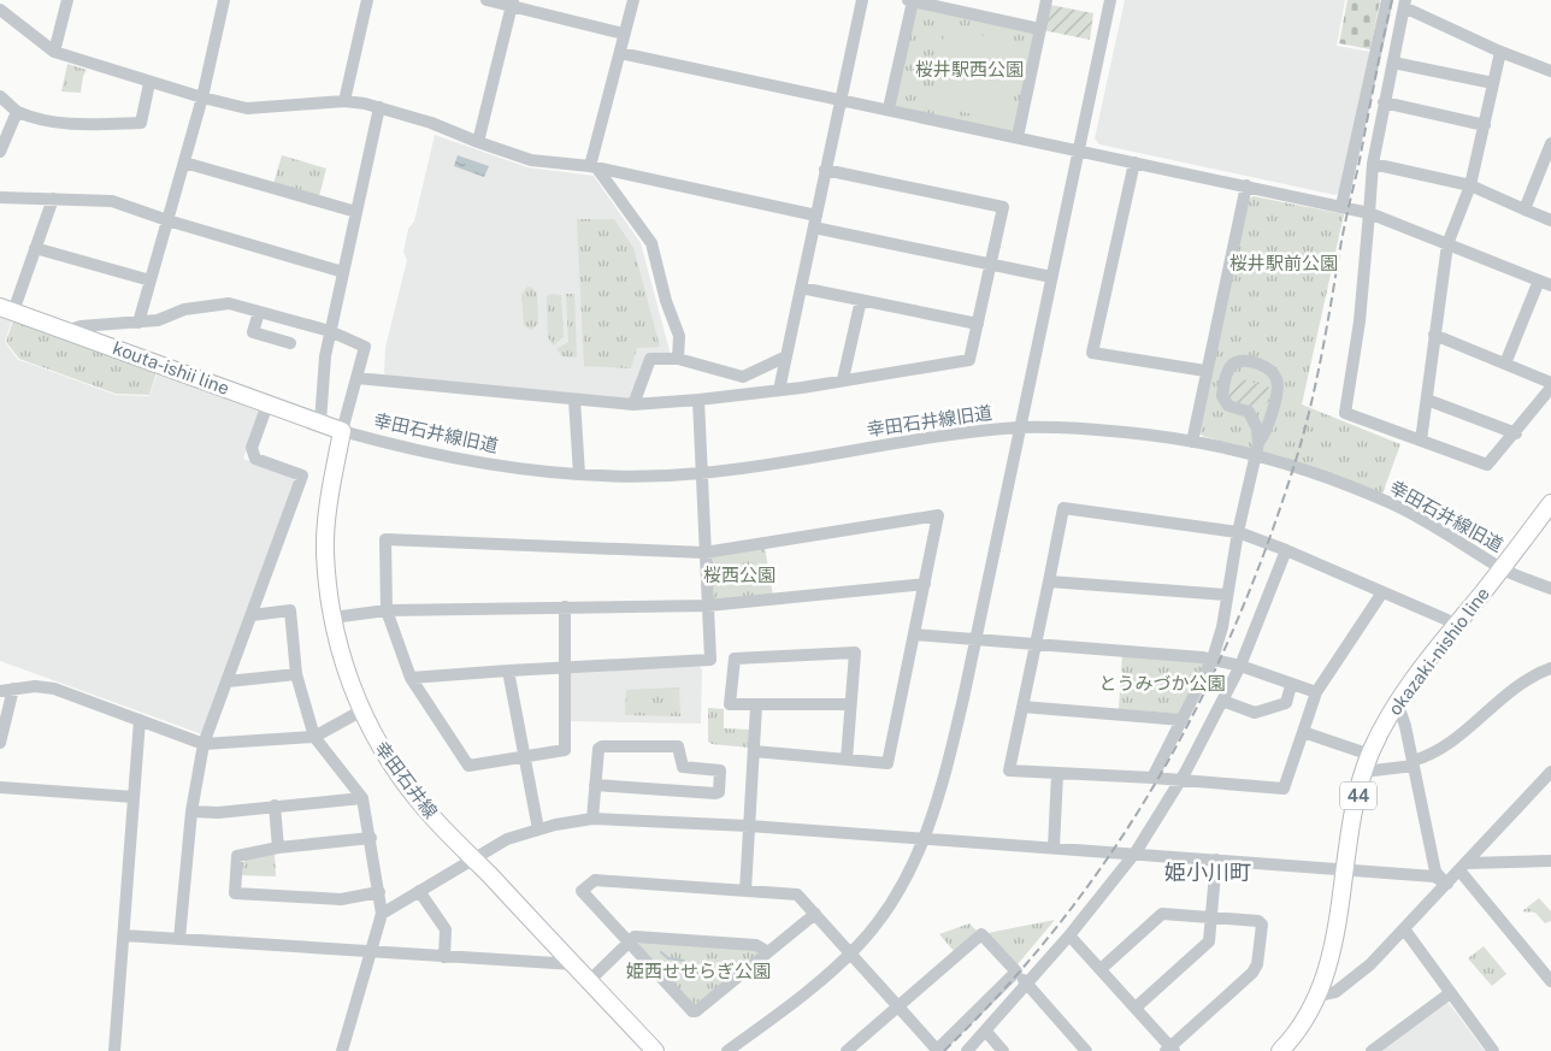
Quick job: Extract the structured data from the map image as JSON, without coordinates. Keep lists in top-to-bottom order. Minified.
{"streets":{"main road":["kouta-ishii line","okazaki-nishio line","幸田石井線","44"],"street":["幸田石井線旧道"]},"crossings":[["kouta-ishii line","幸田石井線旧道"],["kouta-ishii line","幸田石井線"],["幸田石井線旧道","okazaki-nishio line"],["幸田石井線旧道","幸田石井線"]],"districts":["姫小川町"],"parks":["桜井駅西公園","桜井駅前公園","桜西公園","とうみづか公園","姫西せせらぎ公園"]}
